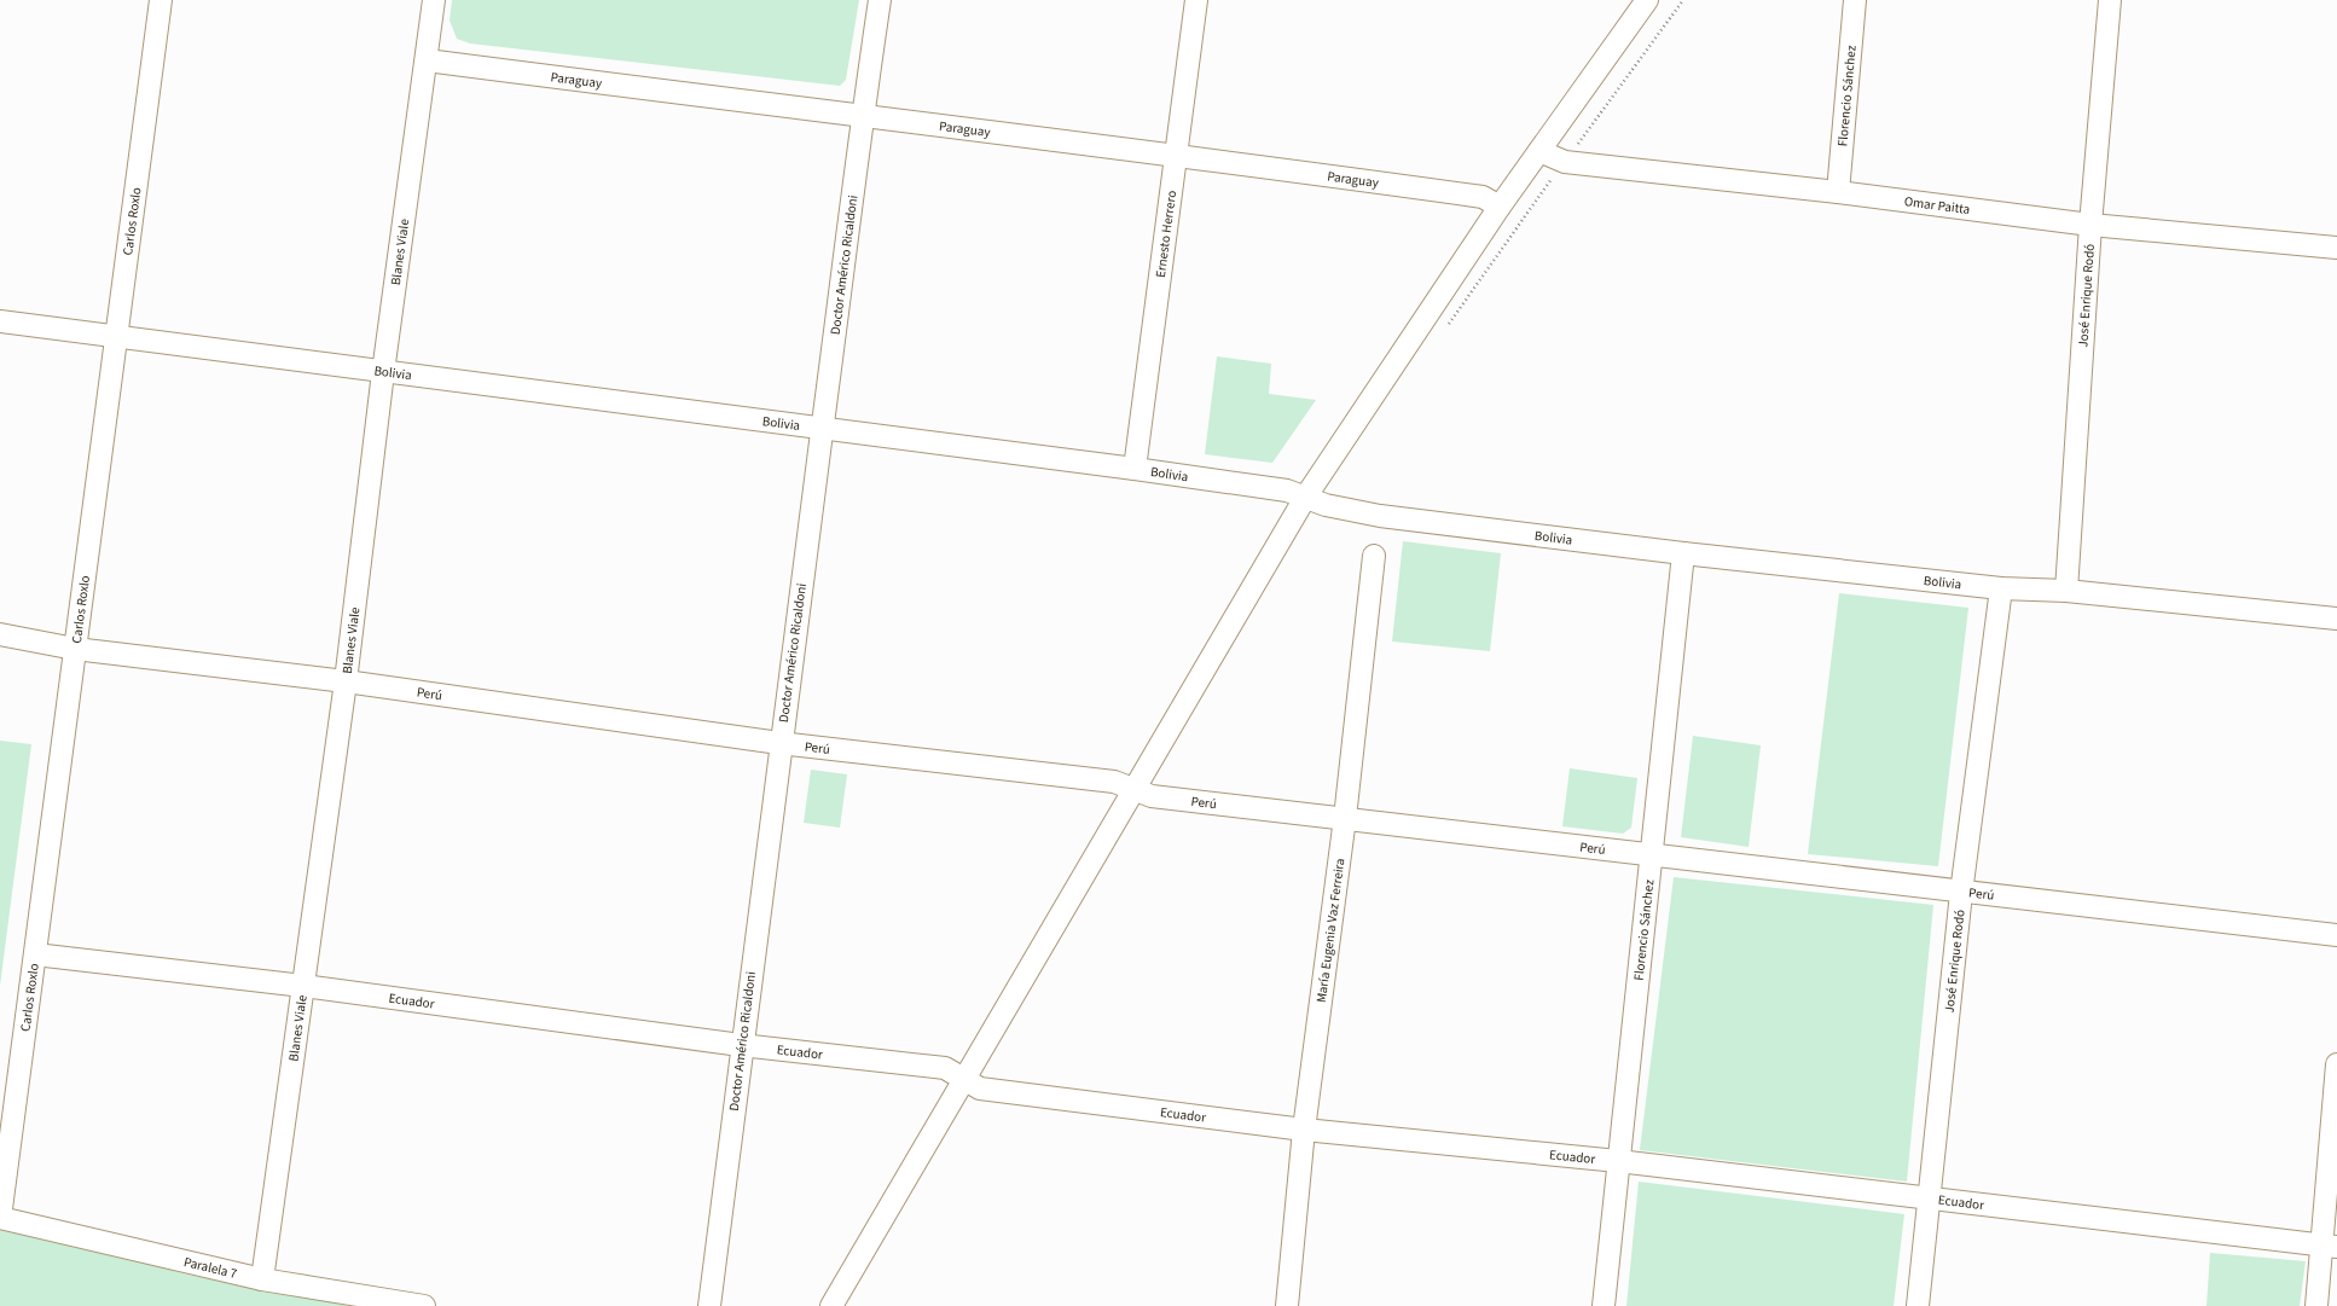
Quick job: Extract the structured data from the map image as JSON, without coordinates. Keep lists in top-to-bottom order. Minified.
{"streets":{"street":["Paraguay","Florencio Sánchez","Omar Paitta","Carlos Roxlo","Ernesto Herrero","Blanes Viale","Doctor Américo Ricaldoni","José Enrique Rodó","Bolivia","Perú","María Eugenia Vaz Ferreira","Ecuador","Paralela 7"]},"crossings":[["Paraguay","Ernesto Herrero"],["Paraguay","Blanes Viale"],["Paraguay","Doctor Américo Ricaldoni"],["Florencio Sánchez","Omar Paitta"],["Florencio Sánchez","Bolivia"],["Florencio Sánchez","Perú"],["Florencio Sánchez","Ecuador"],["Omar Paitta","José Enrique Rodó"],["Carlos Roxlo","Bolivia"],["Carlos Roxlo","Perú"],["Carlos Roxlo","Ecuador"],["Carlos Roxlo","Paralela 7"],["Ernesto Herrero","Bolivia"],["Blanes Viale","Bolivia"],["Blanes Viale","Perú"],["Blanes Viale","Ecuador"],["Blanes Viale","Paralela 7"],["Doctor Américo Ricaldoni","Bolivia"],["Doctor Américo Ricaldoni","Perú"],["Doctor Américo Ricaldoni","Ecuador"],["José Enrique Rodó","Bolivia"],["José Enrique Rodó","Perú"],["José Enrique Rodó","Ecuador"],["Perú","María Eugenia Vaz Ferreira"],["María Eugenia Vaz Ferreira","Ecuador"]]}
